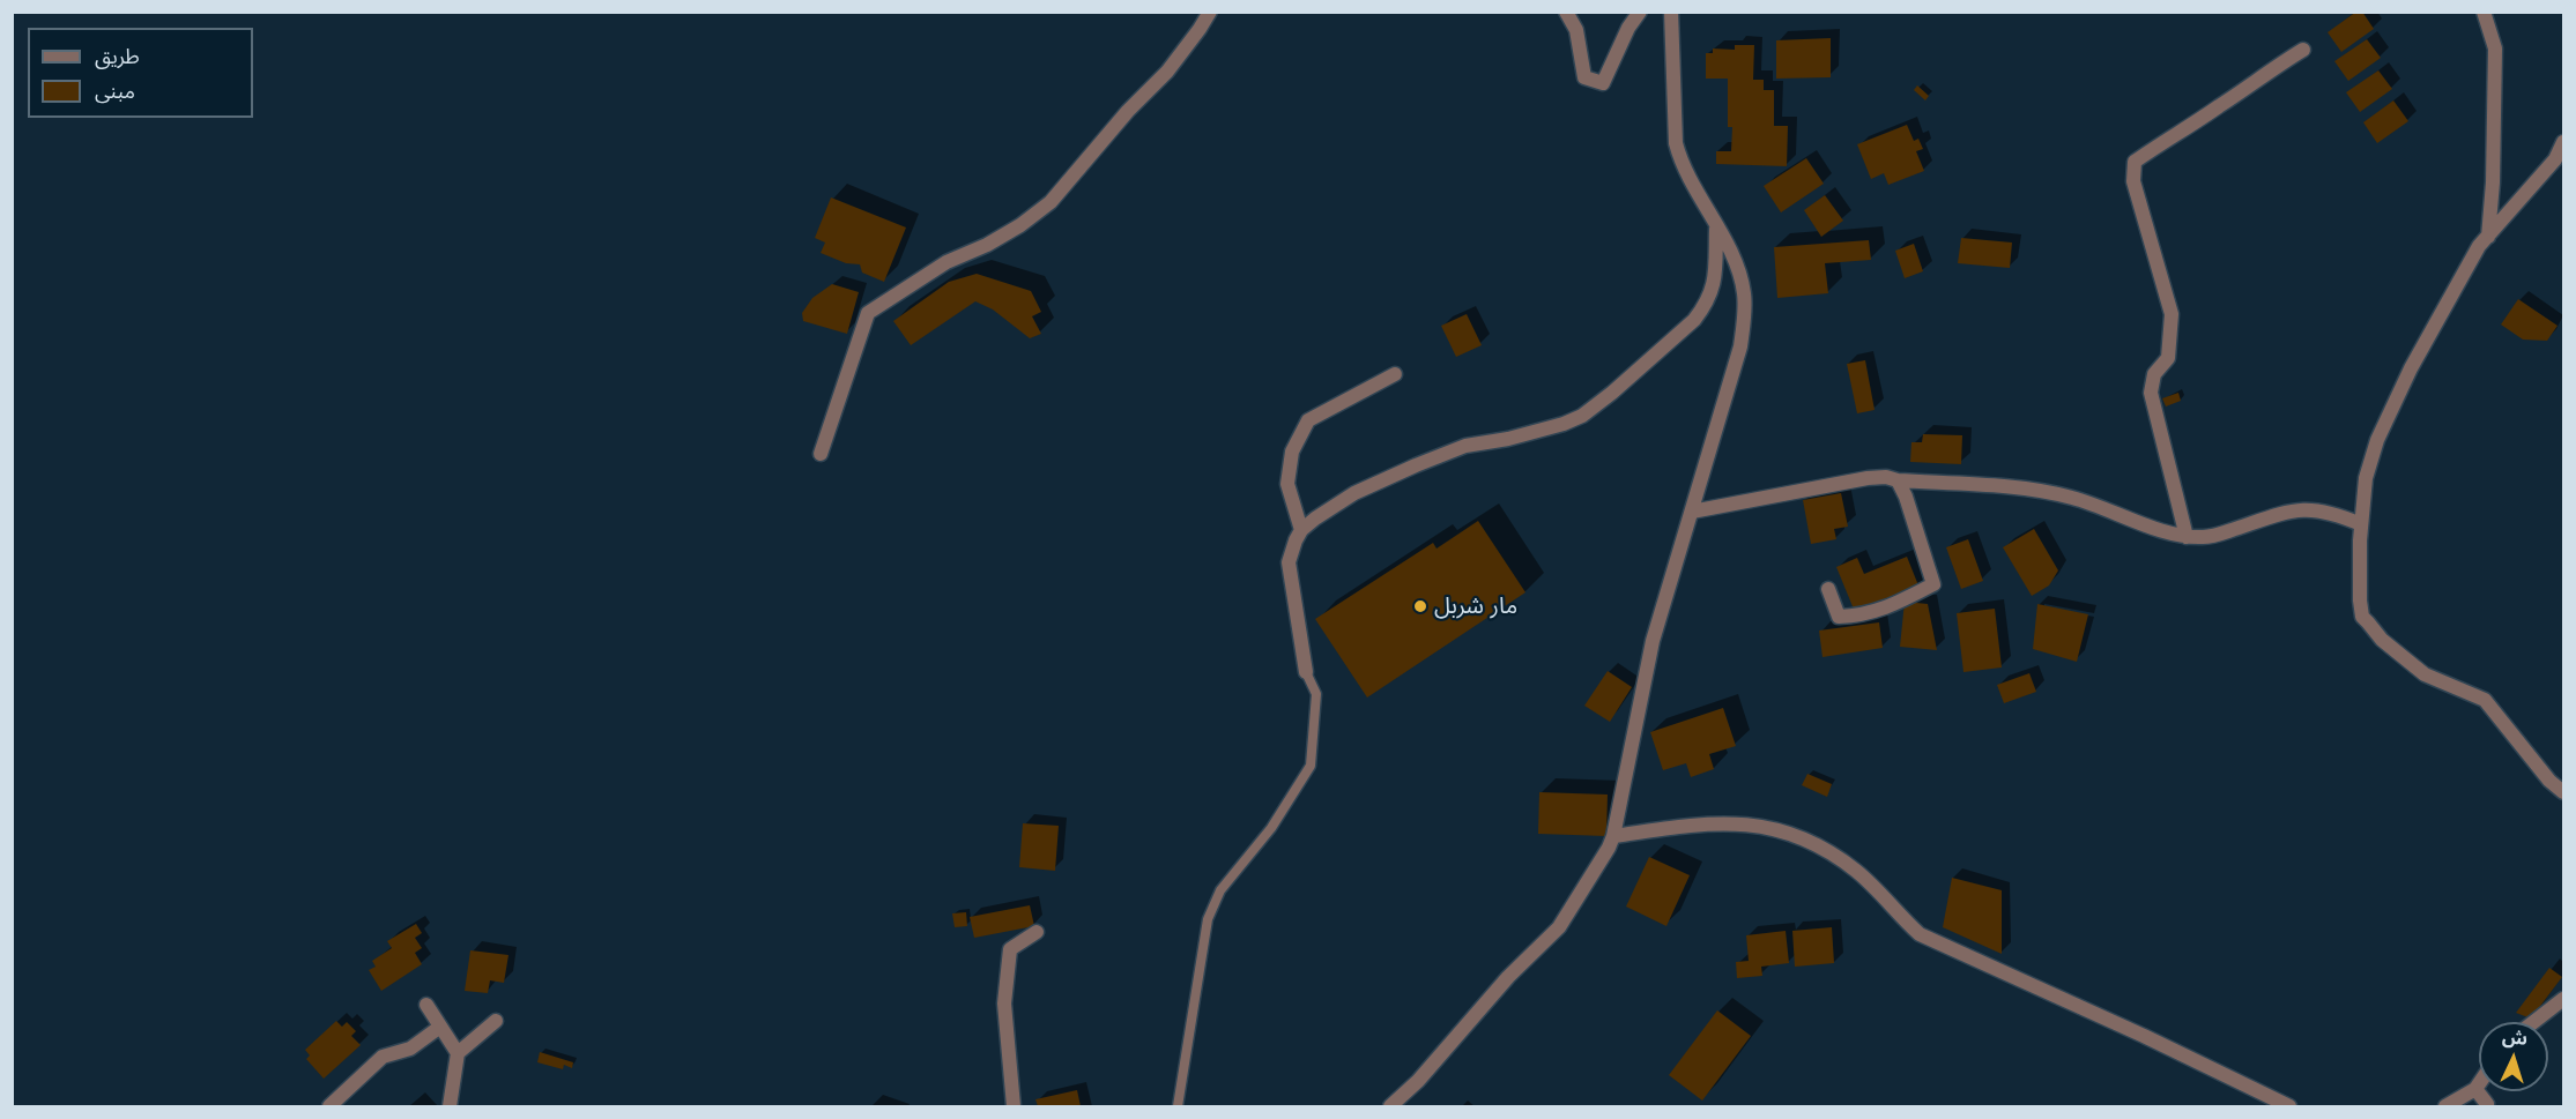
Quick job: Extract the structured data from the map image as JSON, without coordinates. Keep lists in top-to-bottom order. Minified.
{"places":["مار شربل"],"legend":["طريق","مبنى"],"north":"top"}
